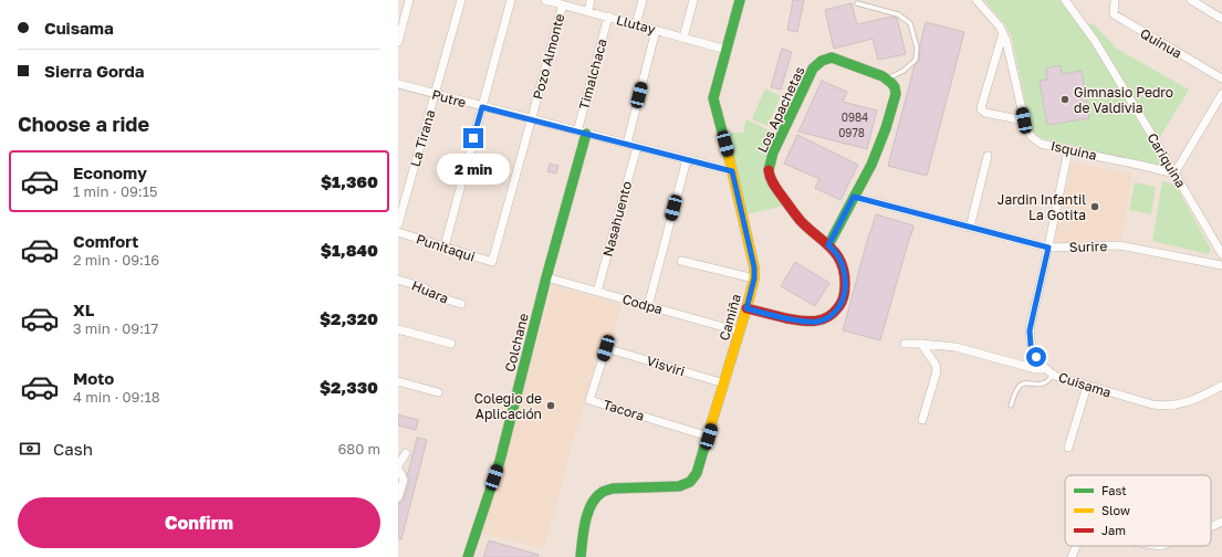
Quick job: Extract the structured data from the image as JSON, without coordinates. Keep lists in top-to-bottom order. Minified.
{"streets":{"street":["Llutay","Quinua","Pozo Almonte","Timalchaca","Putre","Los Apachetas","La Tirana","Isquina","Cariquina","Nasahuento","Surire","Punitaqui","Huara","Codpa","Camiña","Colchane","Visviri","Cuisama","Tacora"]},"crossings":[["Llutay","Pozo Almonte"],["Llutay","Timalchaca"],["Llutay","Camiña"],["Pozo Almonte","Putre"],["Pozo Almonte","Punitaqui"],["Timalchaca","Putre"],["Timalchaca","Colchane"],["Putre","La Tirana"],["Putre","Nasahuento"],["Putre","Camiña"],["Putre","Colchane"],["Los Apachetas","Camiña"],["Isquina","Cariquina"],["Isquina","Cuisama"],["Nasahuento","Codpa"],["Surire","Cuisama"],["Codpa","Camiña"],["Codpa","Colchane"],["Camiña","Visviri"],["Camiña","Tacora"],["Visviri","Tacora"]],"places":["Gimnasio Pedro de Valdivia","Jardin Infantil La Gotita","Colegio de Aplicación"],"house_numbers":["0984","0978"],"legend":["Fast","Slow","Jam"],"page":{"banner":["Cuisama","Sierra Gorda"],"heading":"Choose a ride","list":[{"name":"Economy","note":"1 min · 09:15","value":"$1,360"},{"name":"Comfort","note":"2 min · 09:16","value":"$1,840"},{"name":"XL","note":"3 min · 09:17","value":"$2,320"},{"name":"Moto","note":"4 min · 09:18","value":"$2,330"}],"bubble":"2 min","pay":["Cash","680 m"],"buttons":"Confirm"}}
